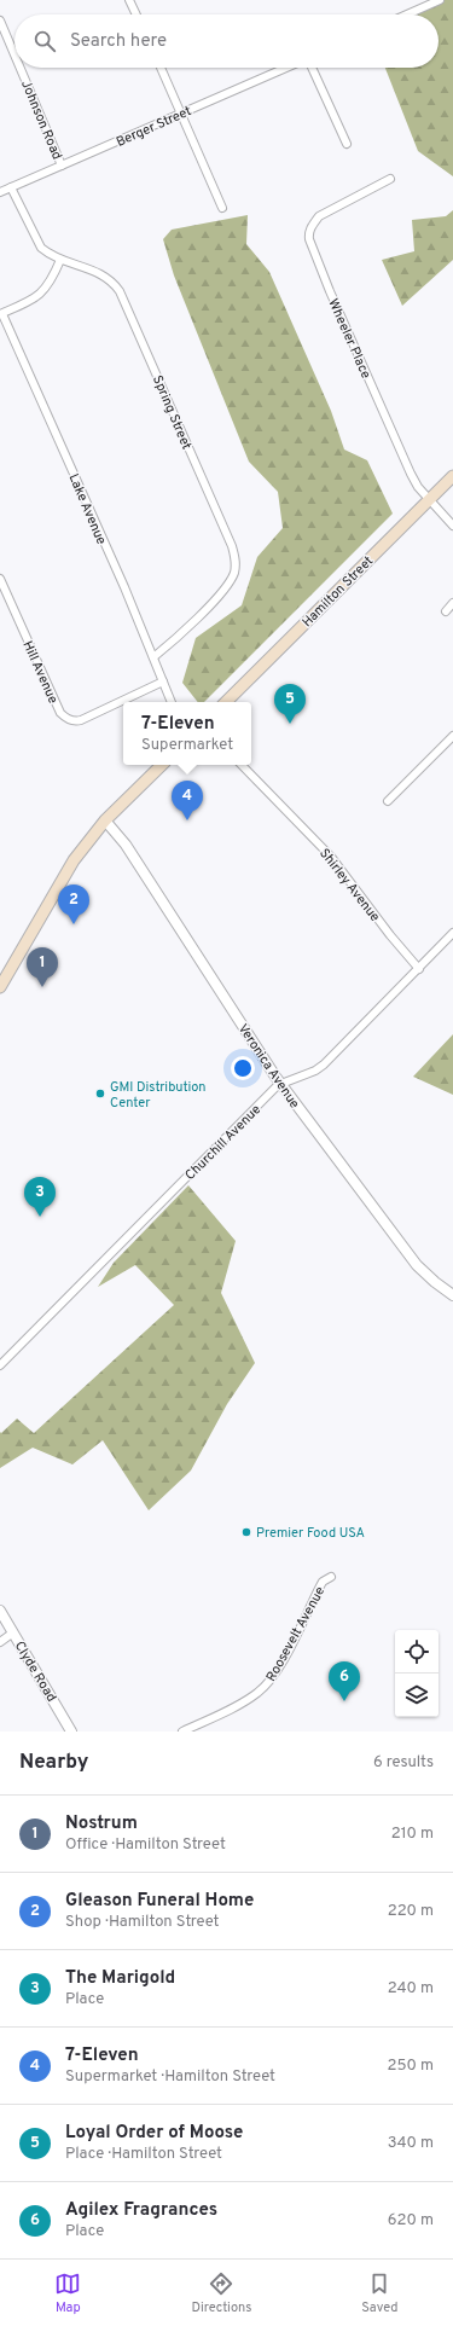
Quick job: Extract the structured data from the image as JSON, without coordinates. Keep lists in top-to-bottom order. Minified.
{"streets":{"main road":["Hamilton Street"],"street":["Johnson Road","Berger Street","Wheeler Place","Spring Street","Lake Avenue","Hill Avenue","Shirley Avenue","Veronica Avenue","Churchill Avenue","Roosevelt Avenue","Clyde Road"]},"crossings":[["Johnson Road","Berger Street"],["Berger Street","Spring Street"],["Wheeler Place","Hamilton Street"],["Spring Street","Lake Avenue"],["Lake Avenue","Hill Avenue"],["Shirley Avenue","Churchill Avenue"],["Veronica Avenue","Churchill Avenue"]],"places":["GMI Distribution Center","Premier Food USA"],"page":{"search":"Search here","pins":["5","4","2","1","3","6"],"popup":["7-Eleven","Supermarket"],"heading":["Nearby","6 results"],"list":[{"mark":"1","name":"Nostrum","note":"Office · Hamilton Street","value":"210 m"},{"mark":"2","name":"Gleason Funeral Home","note":"Shop · Hamilton Street","value":"220 m"},{"mark":"3","name":"The Marigold","note":"Place","value":"240 m"},{"mark":"4","name":"7-Eleven","note":"Supermarket · Hamilton Street","value":"250 m"},{"mark":"5","name":"Loyal Order of Moose","note":"Place · Hamilton Street","value":"340 m"},{"mark":"6","name":"Agilex Fragrances","note":"Place","value":"620 m"}],"nav":["Map","Directions","Saved"]}}
